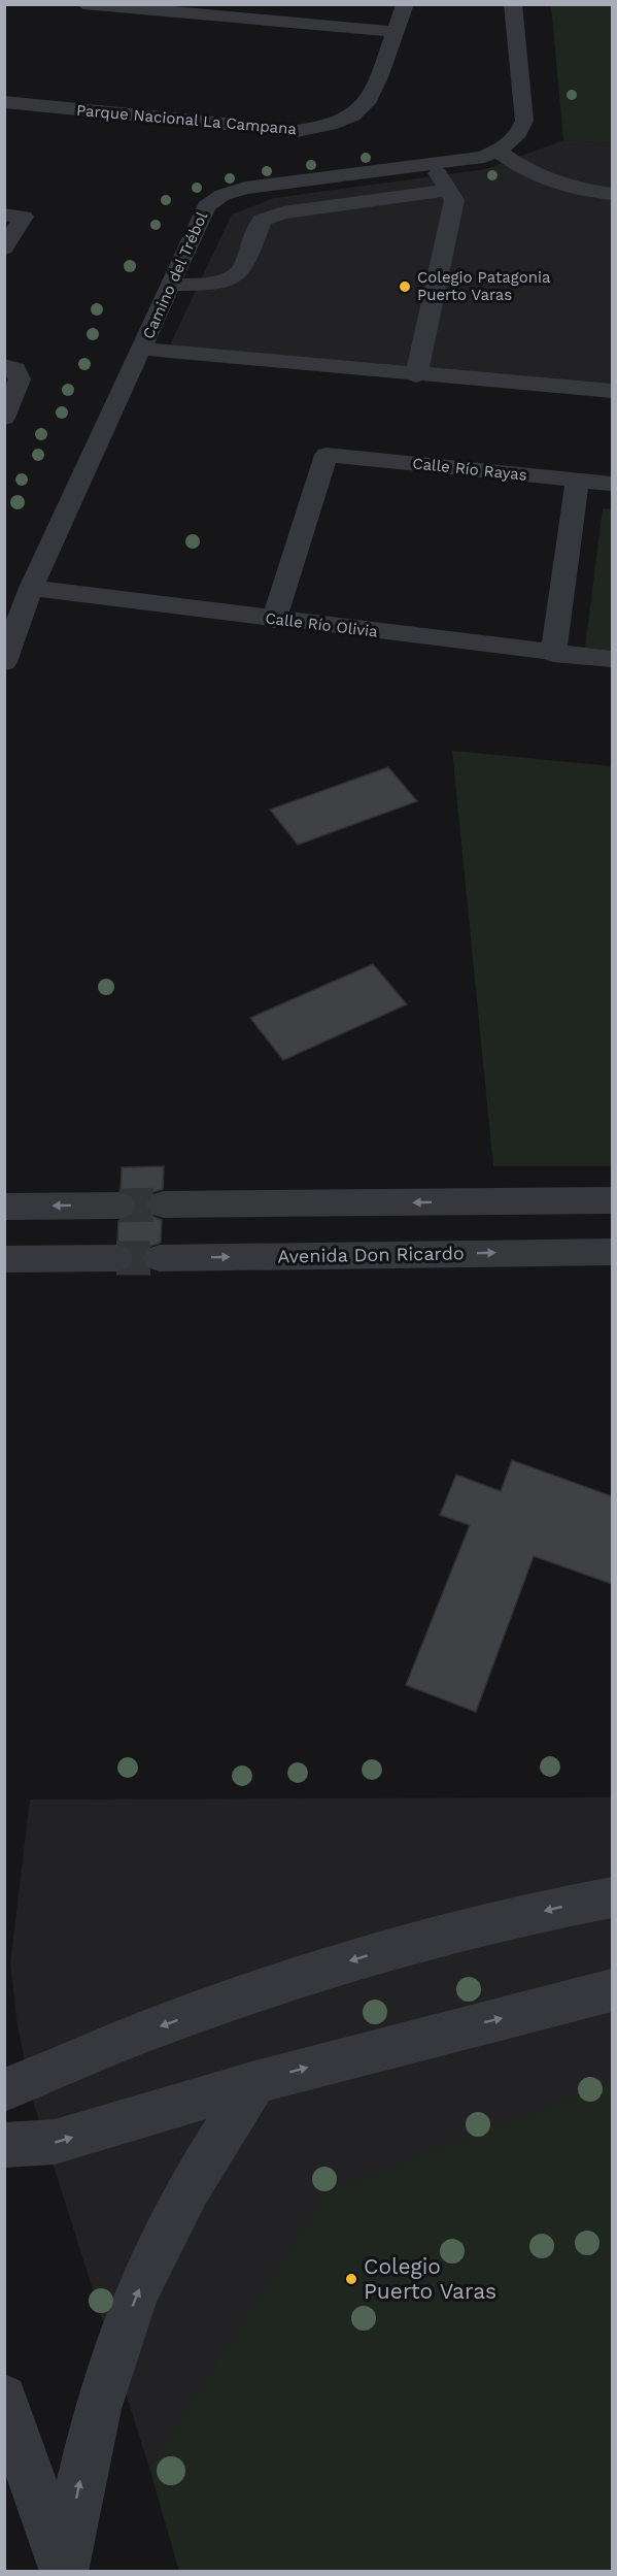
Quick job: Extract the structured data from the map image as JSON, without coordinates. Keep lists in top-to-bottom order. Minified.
{"streets":{"street":["Parque Nacional La Campana","Camino del Trébol","Calle Río Rayas","Calle Río Olivia","Avenida Don Ricardo"]},"crossings":[["Camino del Trébol","Calle Río Olivia"],["Calle Río Rayas","Calle Río Olivia"]],"places":["Colegio Patagonia Puerto Varas","Colegio Puerto Varas"]}
